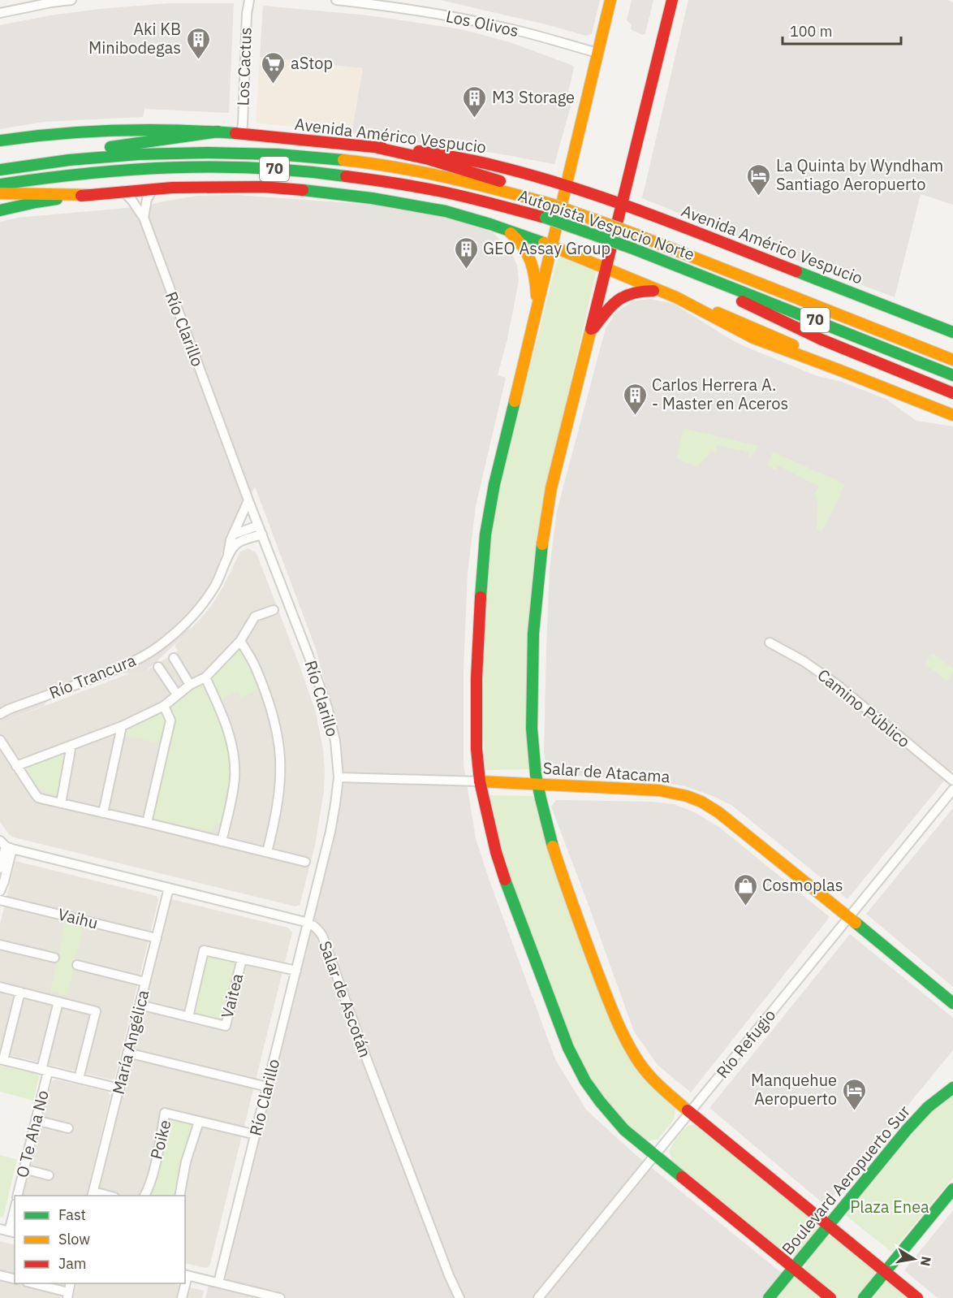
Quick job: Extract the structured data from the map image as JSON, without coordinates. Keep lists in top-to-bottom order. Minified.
{"streets":{"main road":["Avenida Américo Vespucio","70","Autopista Vespucio Norte","Salar de Atacama","Boulevard Aeropuerto Sur"],"street":["Los Olivos","Los Cactus","Río Clarillo","Río Trancura","Camino Público","Vaihu","Vaitea","Salar de Ascotán","María Angélica","Río Refugio","O Te Aha No","Poike"]},"crossings":[["Los Cactus","Avenida Américo Vespucio"],["Río Clarillo","Río Trancura"],["Río Clarillo","Salar de Atacama"],["Río Clarillo","Vaitea"],["Río Clarillo","Salar de Ascotán"],["Río Clarillo","Poike"],["Salar de Atacama","Río Refugio"],["Vaihu","María Angélica"],["Vaitea","María Angélica"],["Salar de Ascotán","María Angélica"]],"parks":["Plaza Enea"],"places":{"building":["Aki KB Minibodegas","M3 Storage","GEO Assay Group","Carlos Herrera A. - Master en Aceros"],"supermarket":["aStop"],"hotel":["La Quinta by Wyndham Santiago Aeropuerto","Manquehue Aeropuerto"],"shop":["Cosmoplas"]},"legend":["Fast","Slow","Jam"],"scale_bar":"100 m","north":"right"}
